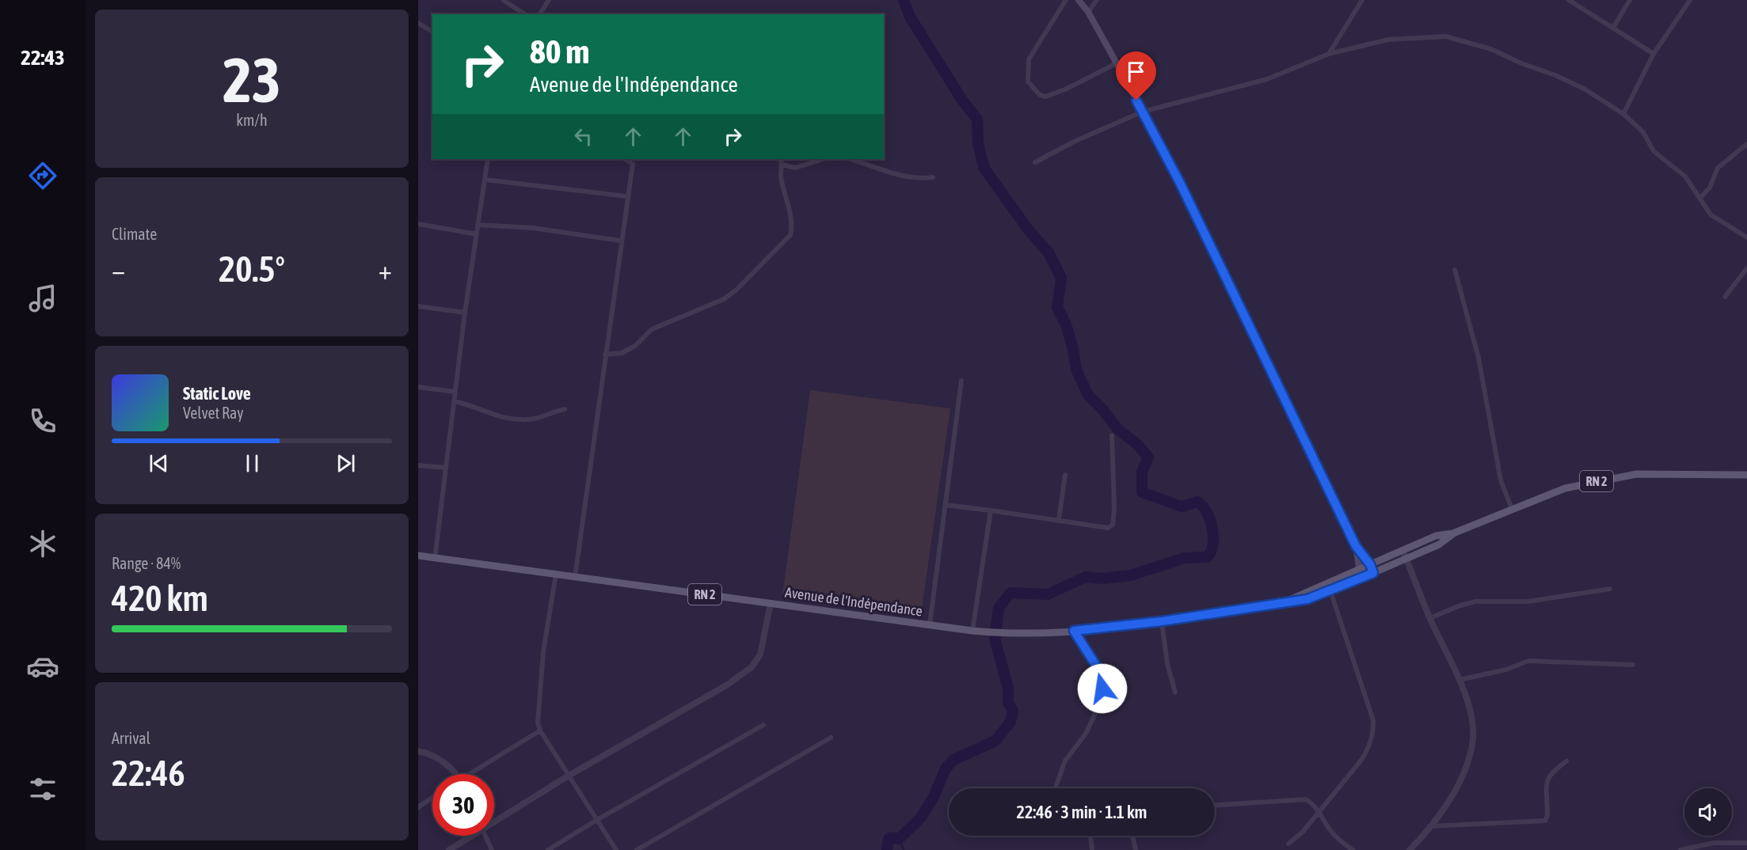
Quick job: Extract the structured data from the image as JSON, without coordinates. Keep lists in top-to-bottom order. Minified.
{"streets":{"main road":["RN 2","Avenue de l'Indépendance"]},"page":{"tabs":"22:43","tile":[["23","km/h"],"Climate",["Range · 84%","420 km"],["Arrival","22:46"]],"turn":["80 m","Avenue de l'Indépendance"],"heat":["−","20.5°","+"],"song":["Static Love","Velvet Ray"],"limit":"30","trip":"22:46 · 3 min · 1.1 km"}}
